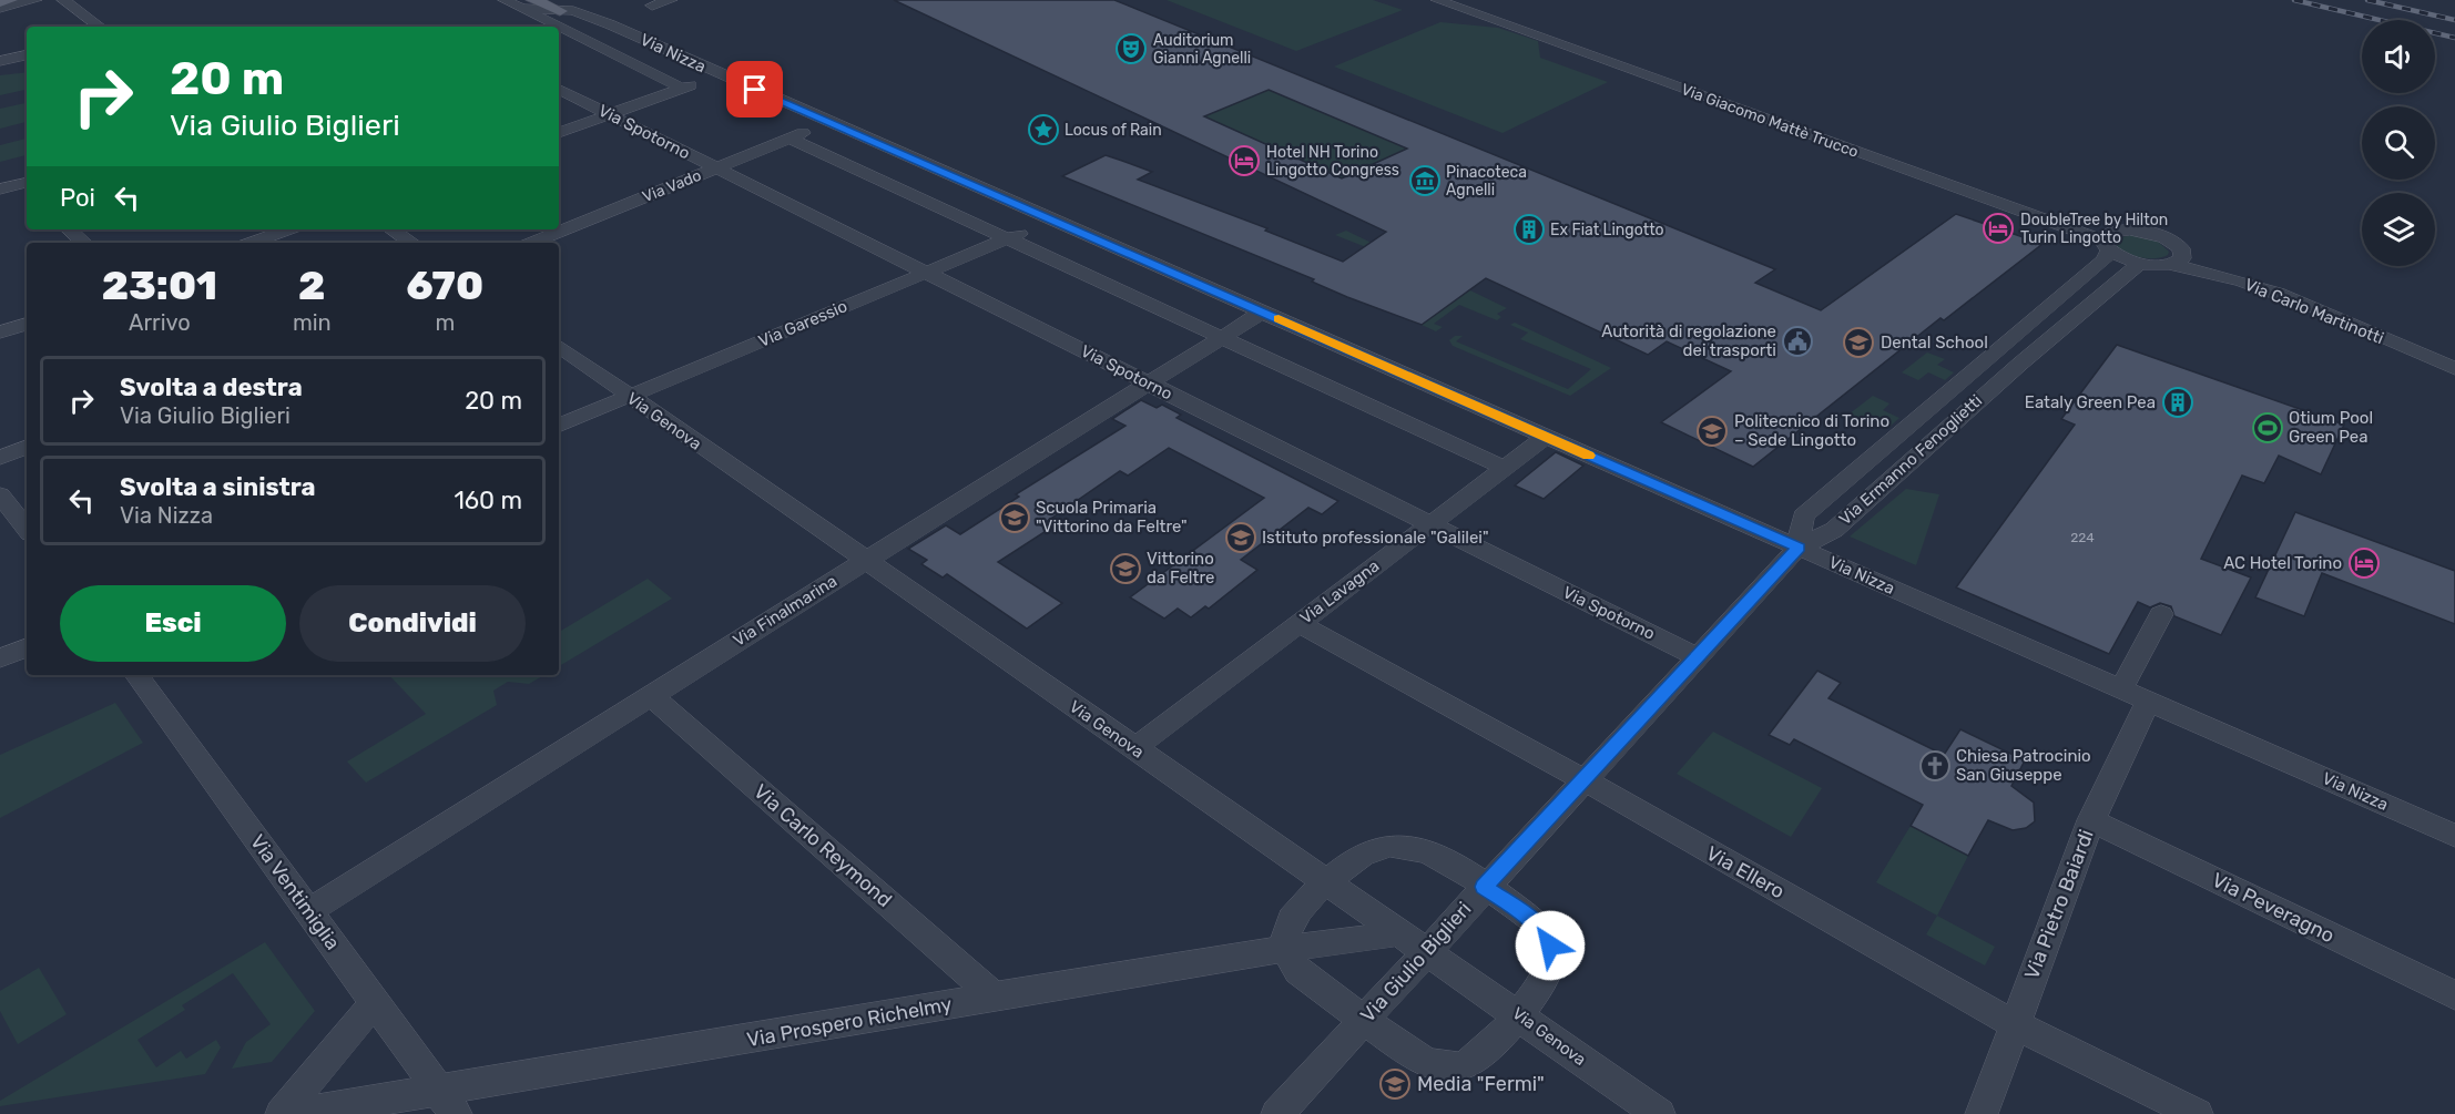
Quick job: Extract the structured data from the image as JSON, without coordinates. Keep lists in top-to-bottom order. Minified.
{"streets":{"street":["Via Nizza","Via Giacomo Mattè Trucco","Via Spotorno","Via Vado","Via Carlo Martinotti","Via Garessio","Via Genova","Via Ermanno Fenoglietti","Via Lavagna","Via Finalmarina","Via Carlo Reymond","Via Ellero","Via Ventimiglia","Via Pietro Baiardi","Via Peveragno","Via Giulio Biglieri","Via Prospero Richelmy"]},"crossings":[["Via Nizza","Via Garessio"],["Via Nizza","Via Ermanno Fenoglietti"],["Via Nizza","Via Lavagna"],["Via Nizza","Via Finalmarina"],["Via Nizza","Via Pietro Baiardi"],["Via Nizza","Via Giulio Biglieri"],["Via Giacomo Mattè Trucco","Via Carlo Martinotti"],["Via Giacomo Mattè Trucco","Via Ermanno Fenoglietti"],["Via Spotorno","Via Vado"],["Via Spotorno","Via Garessio"],["Via Spotorno","Via Lavagna"],["Via Spotorno","Via Finalmarina"],["Via Spotorno","Via Giulio Biglieri"],["Via Carlo Martinotti","Via Ermanno Fenoglietti"],["Via Garessio","Via Genova"],["Via Genova","Via Lavagna"],["Via Genova","Via Finalmarina"],["Via Genova","Via Giulio Biglieri"],["Via Genova","Via Prospero Richelmy"],["Via Ermanno Fenoglietti","Via Giulio Biglieri"],["Via Lavagna","Via Ellero"],["Via Finalmarina","Via Carlo Reymond"],["Via Finalmarina","Via Ventimiglia"],["Via Carlo Reymond","Via Prospero Richelmy"],["Via Ellero","Via Pietro Baiardi"],["Via Ellero","Via Giulio Biglieri"],["Via Ventimiglia","Via Prospero Richelmy"],["Via Pietro Baiardi","Via Peveragno"],["Via Giulio Biglieri","Via Prospero Richelmy"]],"places":{"theatre":["Auditorium Gianni Agnelli"],"place":["Locus of Rain"],"hotel":["Hotel NH Torino Lingotto Congress","DoubleTree by Hilton Turin Lingotto","AC Hotel Torino"],"museum":["Pinacoteca Agnelli"],"building":["Ex Fiat Lingotto","Eataly Green Pea"],"public building":["Autorità di regolazione dei trasporti"],"school or university":["Dental School","Politecnico di Torino – Sede Lingotto","Scuola Primaria \"Vittorino da Feltre\"","Istituto professionale \"Galilei\"","Vittorino da Feltre","Media \"Fermi\""],"sports":["Otium Pool Green Pea"],"church":["Chiesa Patrocinio San Giuseppe"]},"house_numbers":["224"],"page":{"turn":["20 m","Via Giulio Biglieri"],"then":"Poi","eta":["23:01","Arrivo","2","min","670","m"],"list":[{"name":"Svolta a destra","note":"Via Giulio Biglieri","value":"20 m"},{"name":"Svolta a sinistra","note":"Via Nizza","value":"160 m"}],"buttons":["Esci","Condividi"]}}
